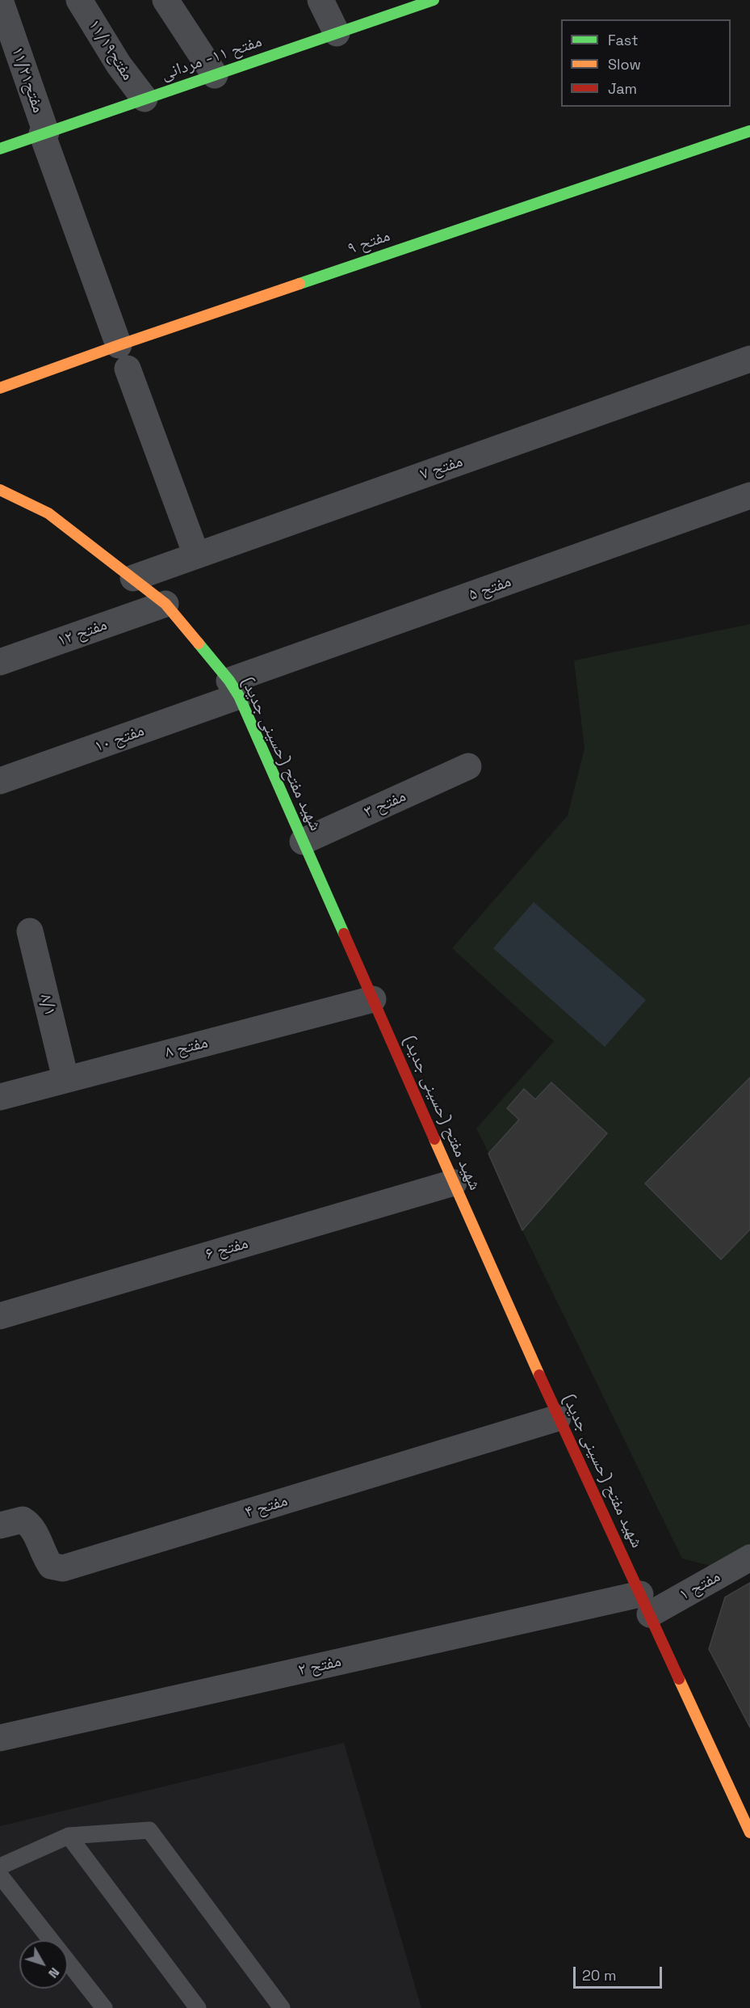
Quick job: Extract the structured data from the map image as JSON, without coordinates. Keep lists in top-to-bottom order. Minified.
{"streets":{"street":["مفتح۱۱/۱۹","مفتح ۱۱- مردانی","مفتح۱۱/۲۱","مفتح ۹","مفتح ۷","مفتح ۵","مفتح ۱۲","مفتح ۱۰","شهید مفتح (حسینی جدید)","مفتح ۳","۸/۱","مفتح ۸","مفتح ۶","مفتح ۴","مفتح ۱","مفتح ۲"]},"crossings":[["مفتح۱۱/۱۹","مفتح ۱۱- مردانی"],["مفتح ۱۱- مردانی","مفتح۱۱/۲۱"],["مفتح۱۱/۲۱","مفتح ۹"],["مفتح۱۱/۲۱","مفتح ۷"],["مفتح ۷","شهید مفتح (حسینی جدید)"],["مفتح ۵","مفتح ۱۰"],["مفتح ۵","شهید مفتح (حسینی جدید)"],["مفتح ۱۲","شهید مفتح (حسینی جدید)"],["مفتح ۱۰","شهید مفتح (حسینی جدید)"],["شهید مفتح (حسینی جدید)","مفتح ۳"],["شهید مفتح (حسینی جدید)","مفتح ۸"],["شهید مفتح (حسینی جدید)","مفتح ۶"],["شهید مفتح (حسینی جدید)","مفتح ۴"],["شهید مفتح (حسینی جدید)","مفتح ۱"],["شهید مفتح (حسینی جدید)","مفتح ۲"],["۸/۱","مفتح ۸"],["مفتح ۱","مفتح ۲"]],"legend":["Fast","Slow","Jam"],"scale_bar":"20 m","north":"bottom right"}
